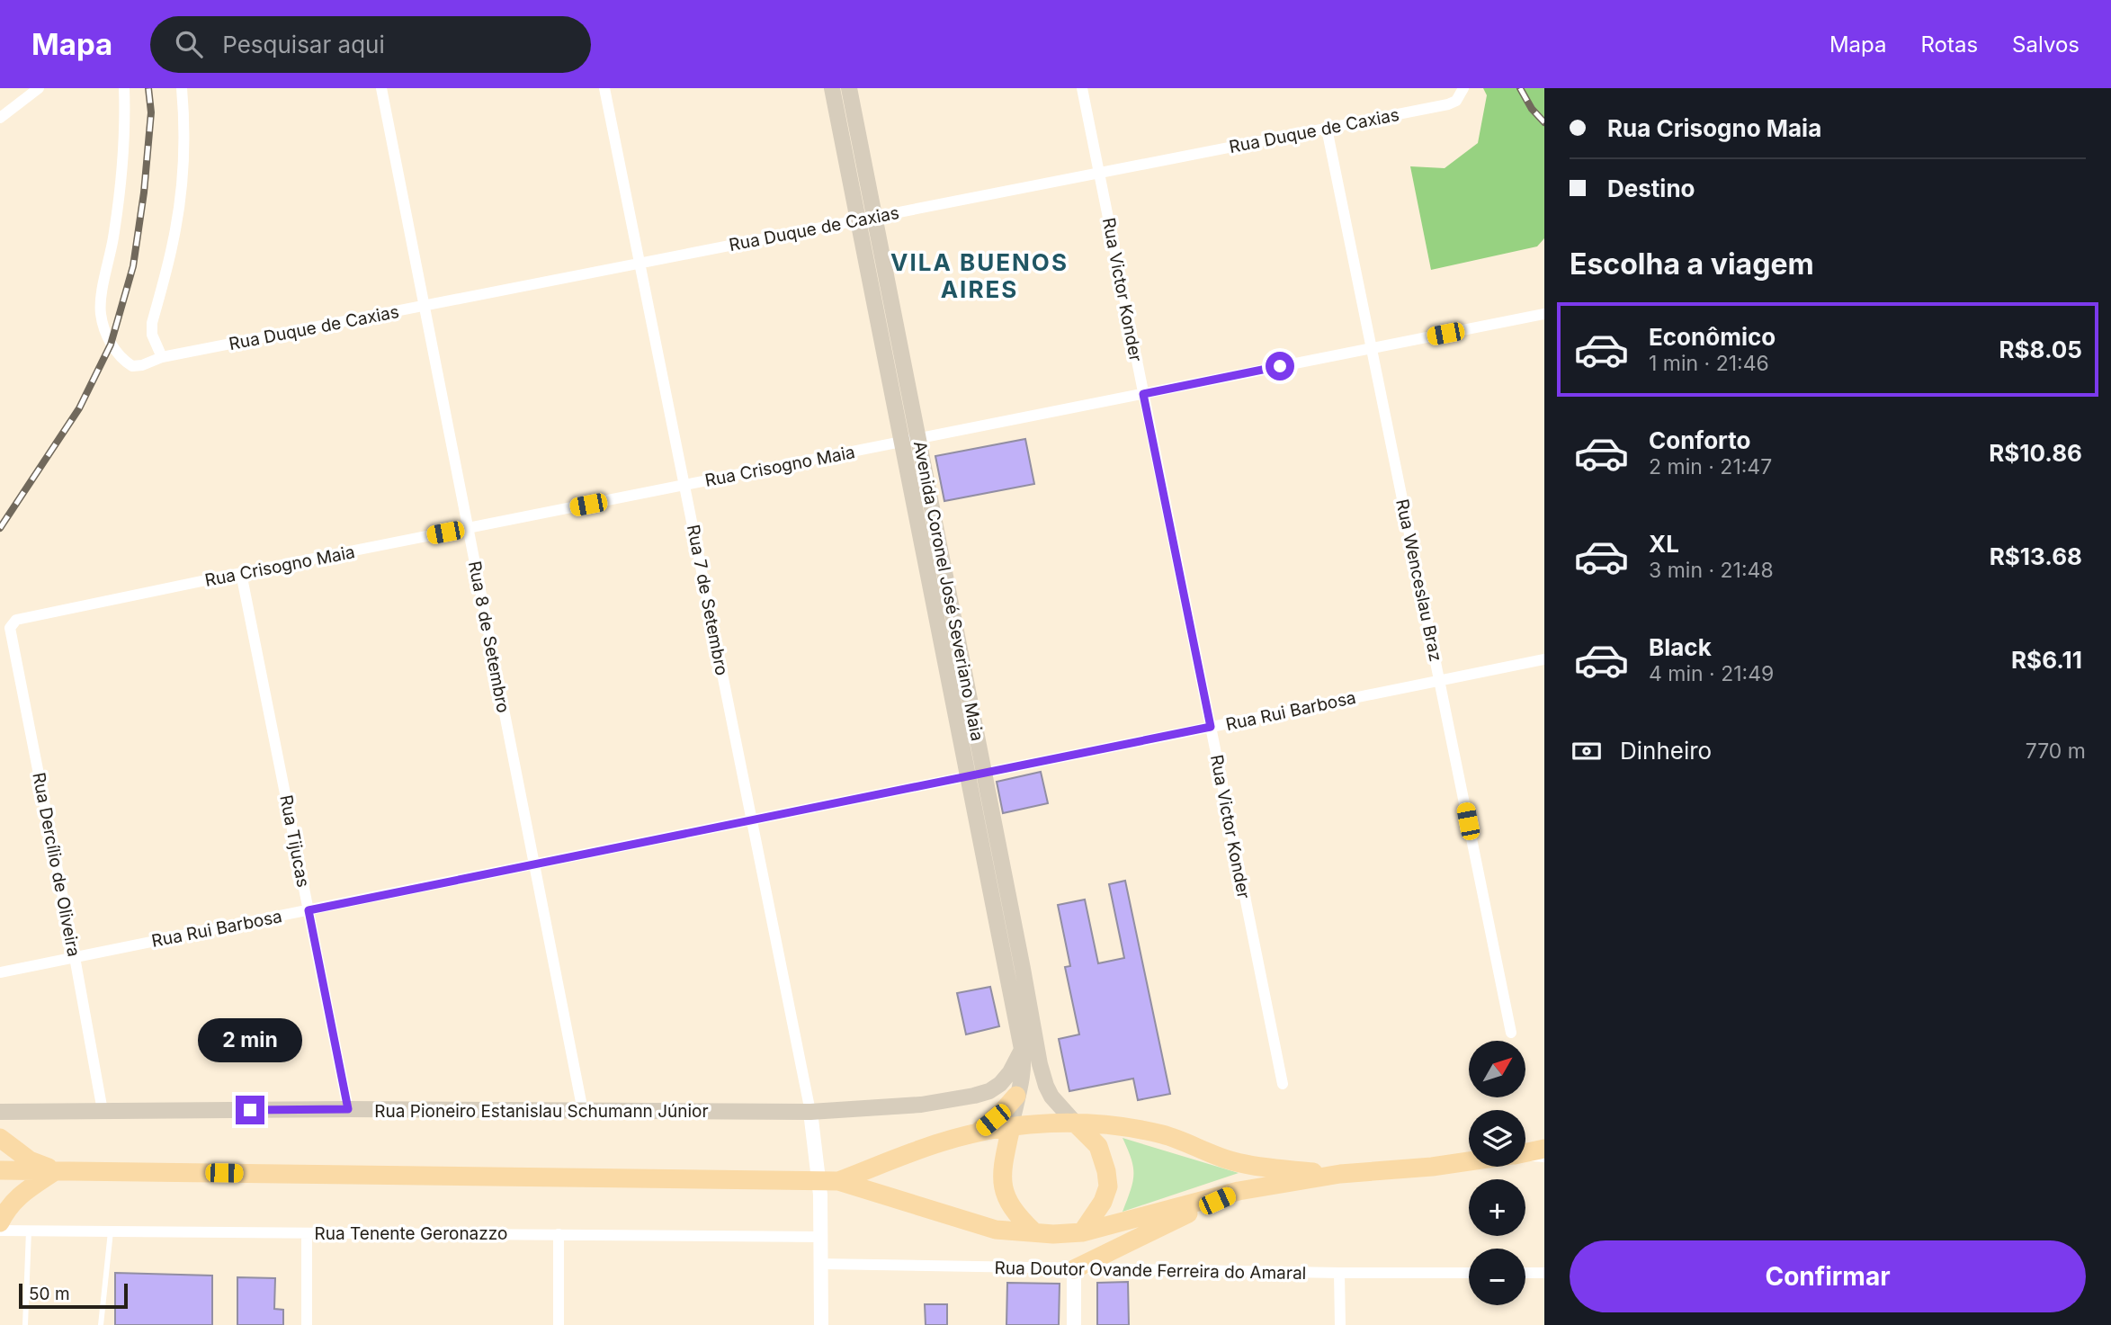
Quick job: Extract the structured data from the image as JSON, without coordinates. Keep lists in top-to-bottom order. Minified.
{"streets":{"main road":["Avenida Coronel José Severiano Maia","Rua Pioneiro Estanislau Schumann Júnior"],"street":["Rua Duque de Caxias","Rua Victor Konder","Rua Crisogno Maia","Rua Wenceslau Braz","Rua 7 de Setembro","Rua 8 de Setembro","Rua Rui Barbosa","Rua Tijucas","Rua Dercílio de Oliveira","Rua Tenente Geronazzo","Rua Doutor Ovande Ferreira do Amaral"]},"crossings":[["Rua Duque de Caxias","Rua Victor Konder"],["Rua Duque de Caxias","Rua Wenceslau Braz"],["Rua Duque de Caxias","Avenida Coronel José Severiano Maia"],["Rua Duque de Caxias","Rua 7 de Setembro"],["Rua Duque de Caxias","Rua 8 de Setembro"],["Rua Victor Konder","Rua Crisogno Maia"],["Rua Victor Konder","Rua Rui Barbosa"],["Rua Crisogno Maia","Rua Wenceslau Braz"],["Rua Crisogno Maia","Avenida Coronel José Severiano Maia"],["Rua Crisogno Maia","Rua 7 de Setembro"],["Rua Crisogno Maia","Rua 8 de Setembro"],["Rua Crisogno Maia","Rua Tijucas"],["Rua Crisogno Maia","Rua Dercílio de Oliveira"],["Rua Wenceslau Braz","Rua Rui Barbosa"],["Avenida Coronel José Severiano Maia","Rua Rui Barbosa"],["Avenida Coronel José Severiano Maia","Rua Pioneiro Estanislau Schumann Júnior"],["Rua 7 de Setembro","Rua Rui Barbosa"],["Rua 7 de Setembro","Rua Pioneiro Estanislau Schumann Júnior"],["Rua 8 de Setembro","Rua Rui Barbosa"],["Rua 8 de Setembro","Rua Pioneiro Estanislau Schumann Júnior"],["Rua Rui Barbosa","Rua Tijucas"],["Rua Rui Barbosa","Rua Dercílio de Oliveira"],["Rua Tijucas","Rua Pioneiro Estanislau Schumann Júnior"],["Rua Dercílio de Oliveira","Rua Pioneiro Estanislau Schumann Júnior"]],"districts":["VILA BUENOS AIRES"],"scale_bar":"50 m","north":"top right","page":{"header":"Mapa","search":"Pesquisar aqui","nav":["Mapa","Rotas","Salvos"],"banner":["Rua Crisogno Maia","Destino"],"heading":"Escolha a viagem","list":[{"name":"Econômico","note":"1 min · 21:46","value":"R$8.05"},{"name":"Conforto","note":"2 min · 21:47","value":"R$10.86"},{"name":"XL","note":"3 min · 21:48","value":"R$13.68"},{"name":"Black","note":"4 min · 21:49","value":"R$6.11"}],"pay":["Dinheiro","770 m"],"bubble":"2 min","map_buttons":["+","−"],"buttons":"Confirmar","scale":"50 m"}}
